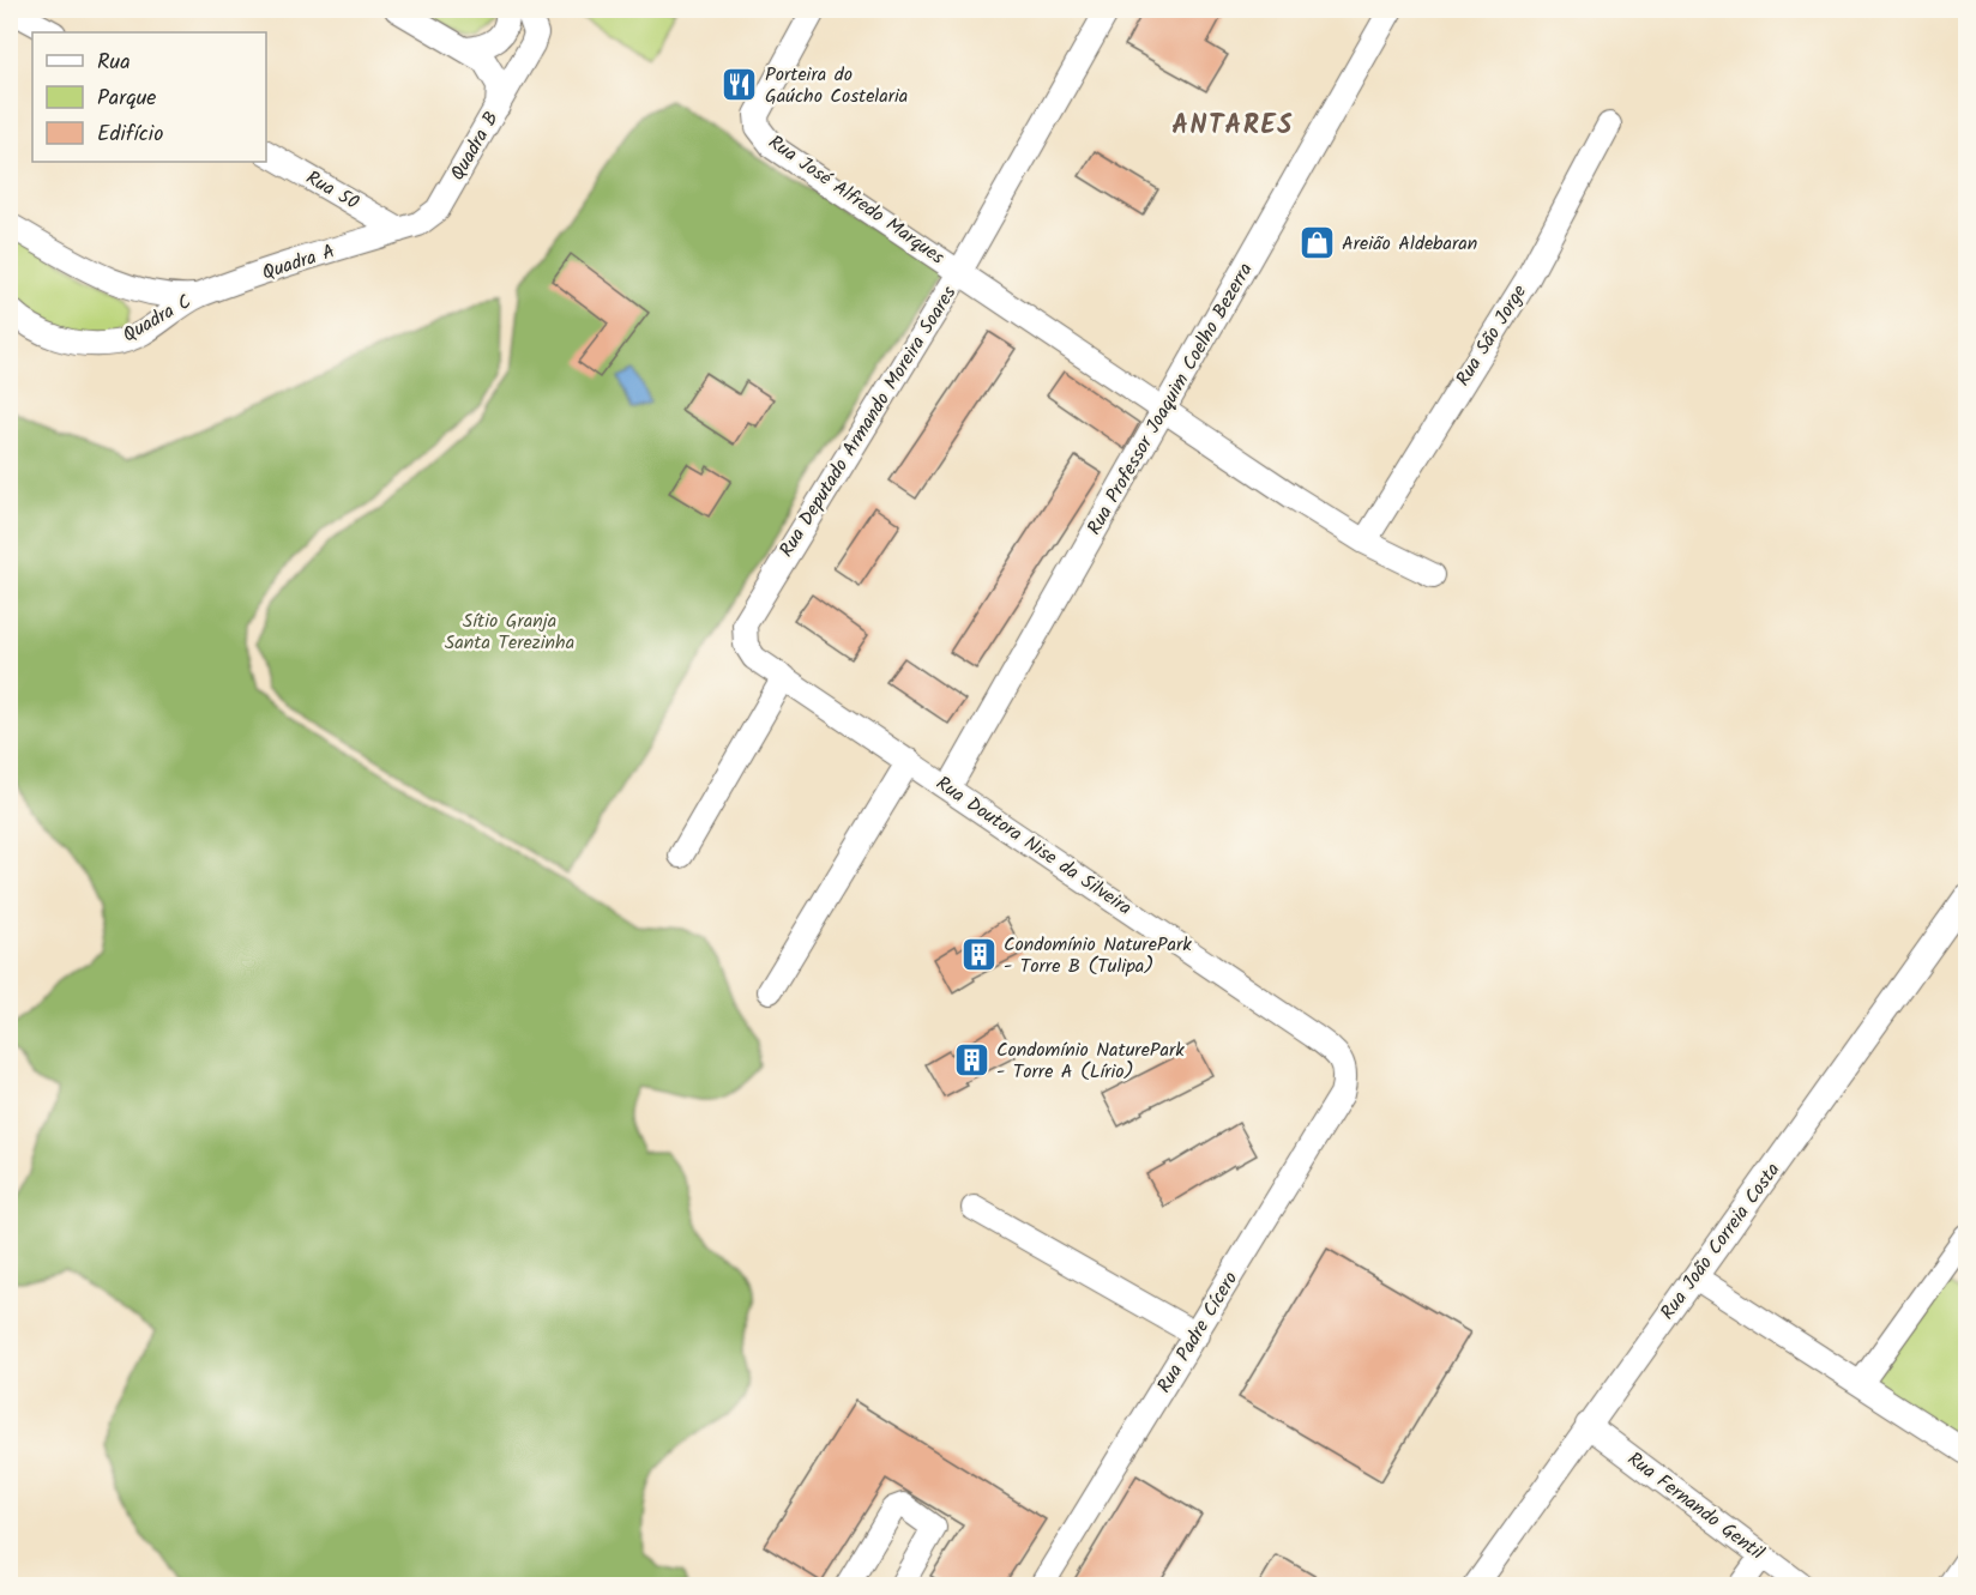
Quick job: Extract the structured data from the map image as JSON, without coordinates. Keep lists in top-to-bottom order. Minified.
{"streets":{"street":["Quadra B","Rua 50","Rua José Alfredo Marques","Quadra A","Quadra C","Rua São Jorge","Rua Professor Joaquim Coelho Bezerra","Rua Deputado Armando Moreira Soares","Rua Doutora Nise da Silveira","Rua João Correia Costa","Rua Padre Cícero","Rua Fernando Gentil"]},"crossings":[["Quadra B","Rua 50"],["Quadra B","Quadra A"],["Rua 50","Quadra A"],["Rua José Alfredo Marques","Rua São Jorge"],["Rua José Alfredo Marques","Rua Professor Joaquim Coelho Bezerra"],["Rua José Alfredo Marques","Rua Deputado Armando Moreira Soares"],["Quadra A","Quadra C"],["Rua Professor Joaquim Coelho Bezerra","Rua Doutora Nise da Silveira"],["Rua Deputado Armando Moreira Soares","Rua Doutora Nise da Silveira"],["Rua Doutora Nise da Silveira","Rua Padre Cícero"],["Rua João Correia Costa","Rua Fernando Gentil"]],"districts":["ANTARES"],"parks":["Sítio Granja Santa Terezinha"],"places":{"restaurant":["Porteira do Gaúcho Costelaria"],"shop":["Areião Aldebaran"],"building":["Condomínio NaturePark - Torre B (Tulipa)","Condomínio NaturePark - Torre A (Lírio)"]},"legend":["Rua","Parque","Edifício"]}
